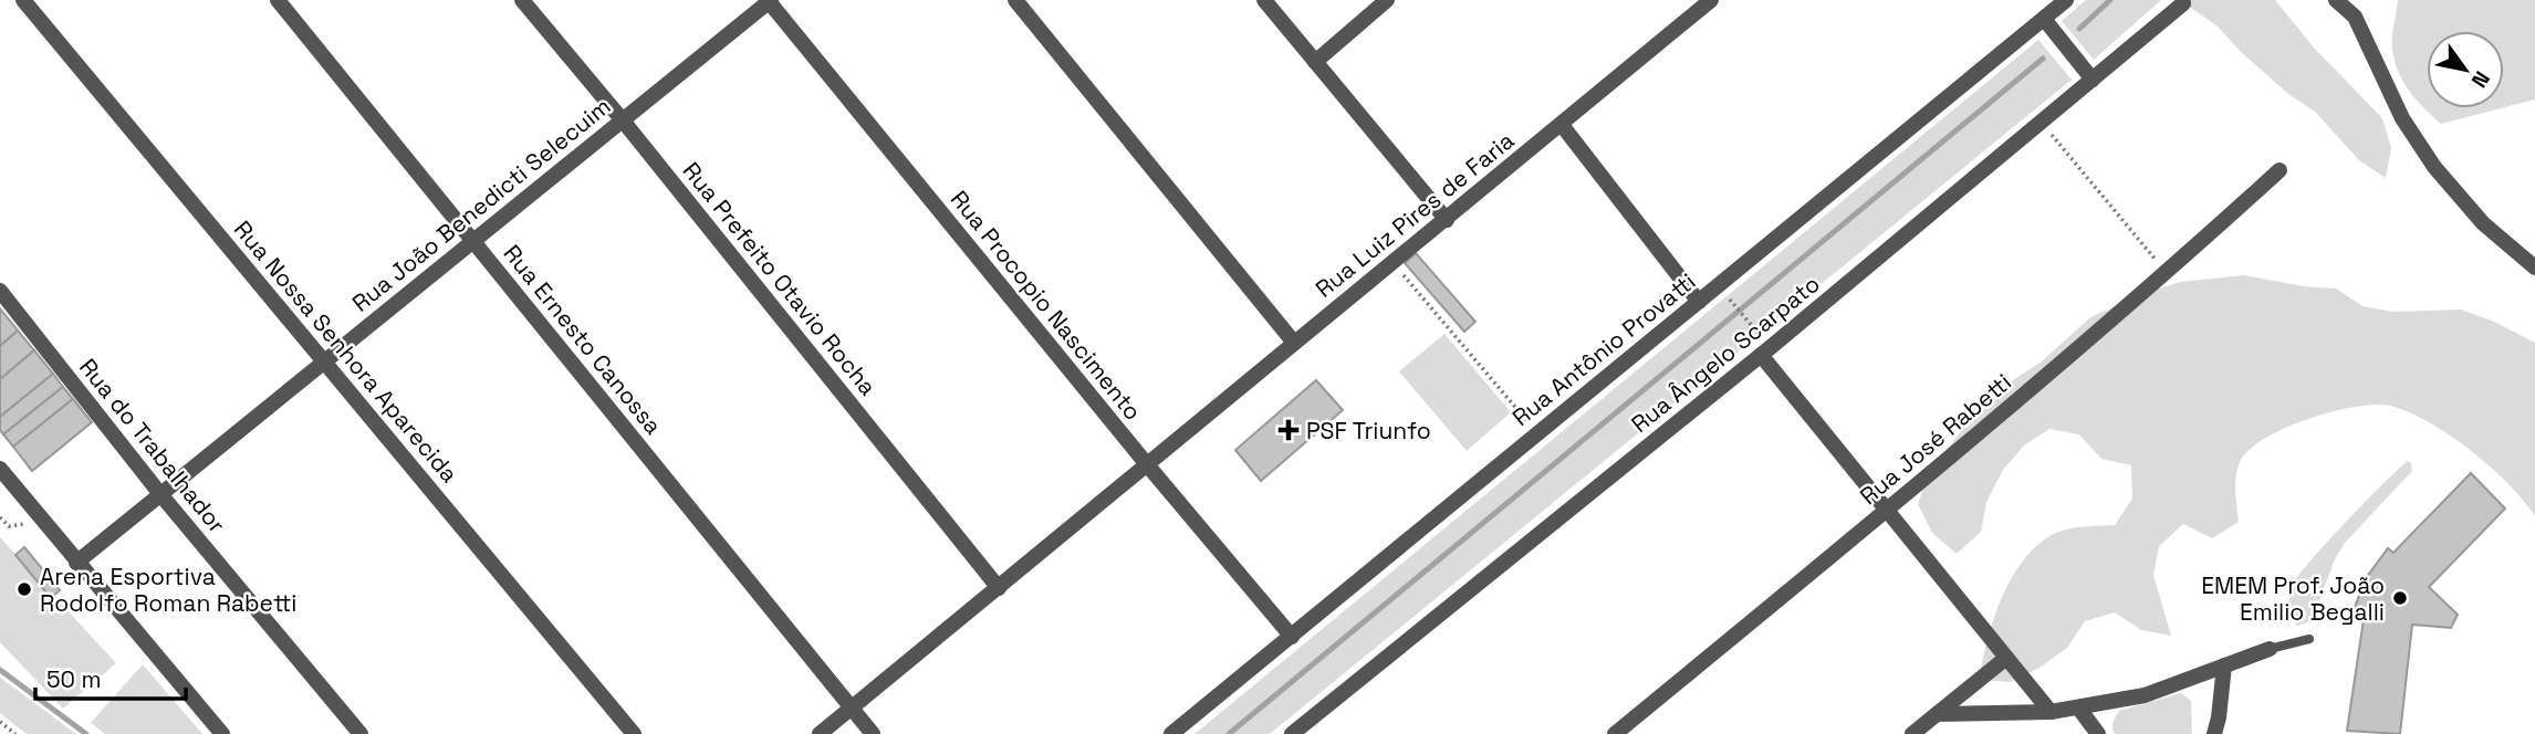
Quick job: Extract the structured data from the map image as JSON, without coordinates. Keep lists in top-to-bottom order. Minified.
{"streets":{"street":["Rua João Benedicti Selecuim","Rua Luiz Pires de Faria","Rua Prefeito Otavio Rocha","Rua Procopio Nascimento","Rua Ernesto Canossa","Rua Antônio Provatti","Rua Nossa Senhora Aparecida","Rua Ângelo Scarpato","Rua José Rabetti","Rua do Trabalhador"]},"crossings":[["Rua João Benedicti Selecuim","Rua Prefeito Otavio Rocha"],["Rua João Benedicti Selecuim","Rua Procopio Nascimento"],["Rua João Benedicti Selecuim","Rua Ernesto Canossa"],["Rua João Benedicti Selecuim","Rua Nossa Senhora Aparecida"],["Rua João Benedicti Selecuim","Rua do Trabalhador"],["Rua Luiz Pires de Faria","Rua Prefeito Otavio Rocha"],["Rua Luiz Pires de Faria","Rua Procopio Nascimento"],["Rua Luiz Pires de Faria","Rua Ernesto Canossa"],["Rua Procopio Nascimento","Rua Antônio Provatti"]],"places":{"health":["PSF Triunfo"],"other":["Arena Esportiva Rodolfo Roman Rabetti","EMEM Prof. João Emilio Begalli"]},"scale_bar":"50 m","north":"bottom right"}
